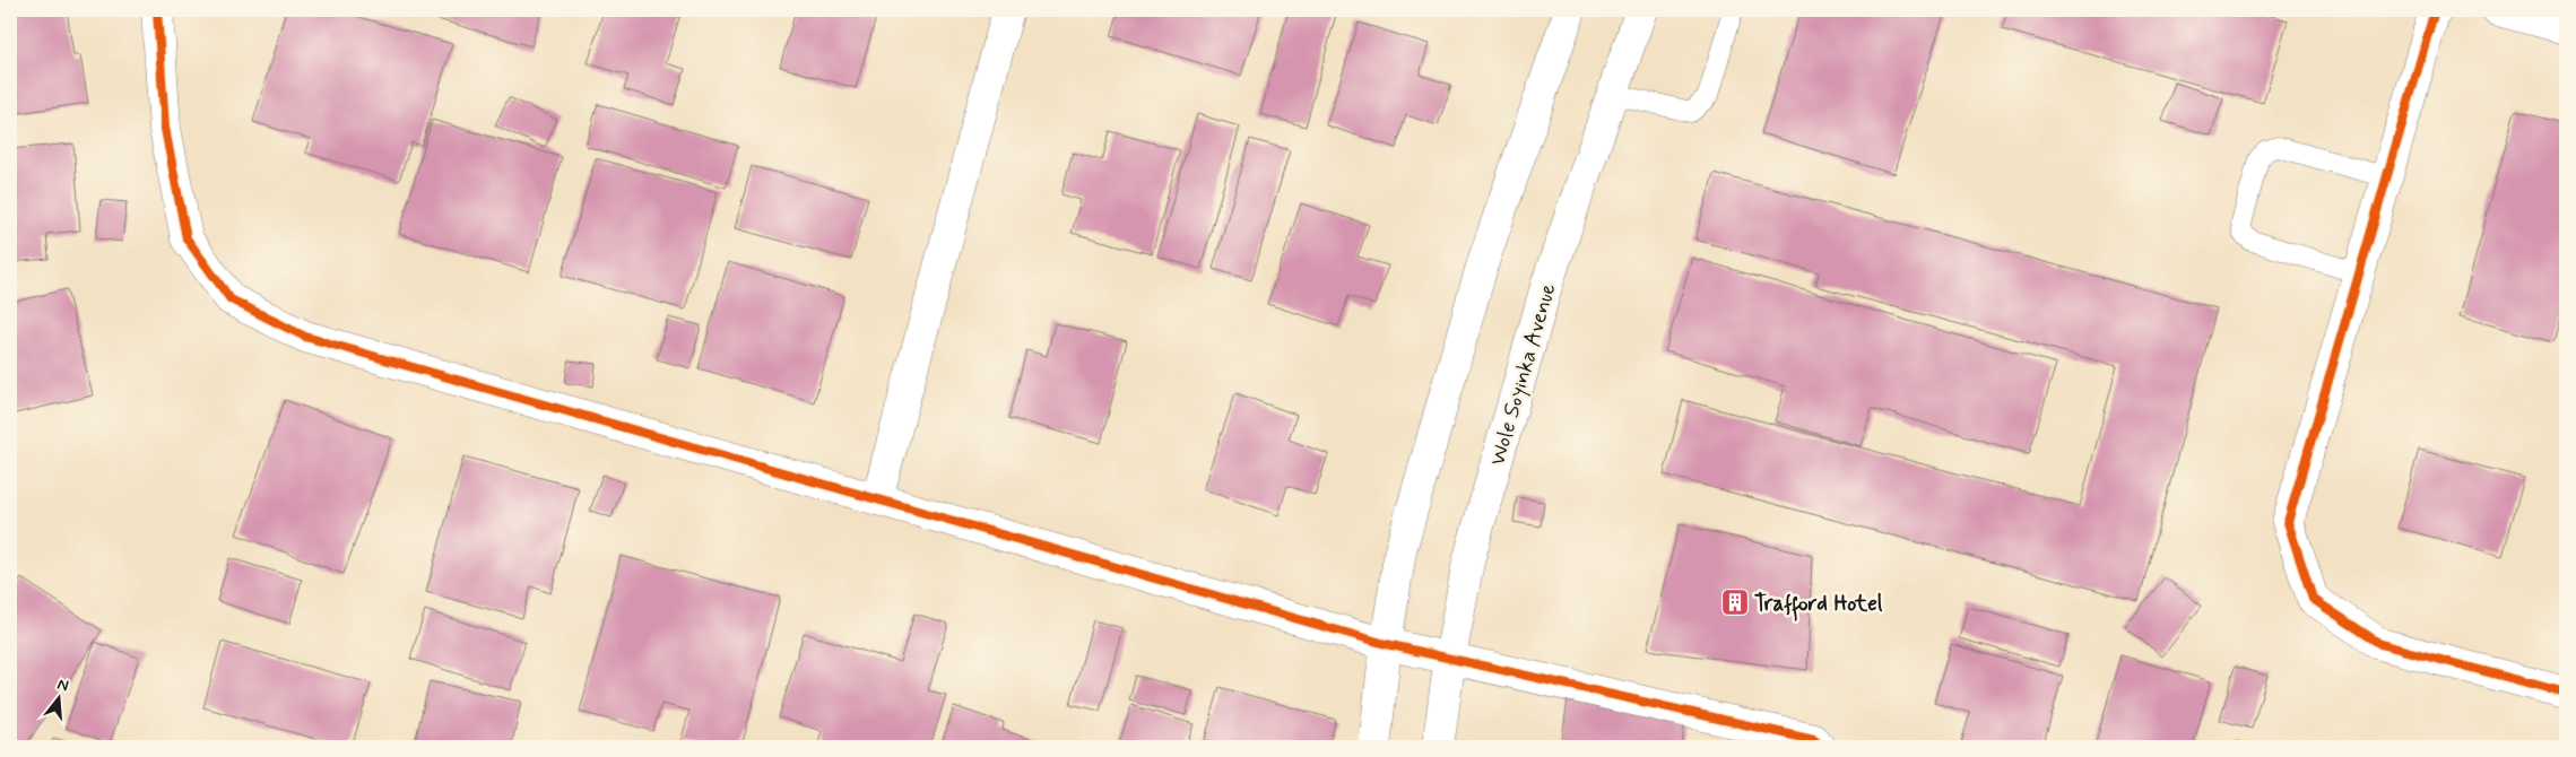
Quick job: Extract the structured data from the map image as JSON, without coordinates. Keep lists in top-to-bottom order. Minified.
{"streets":{"street":["Wole Soyinka Avenue"]},"places":{"building":["Trafford Hotel"]},"north":"top"}
